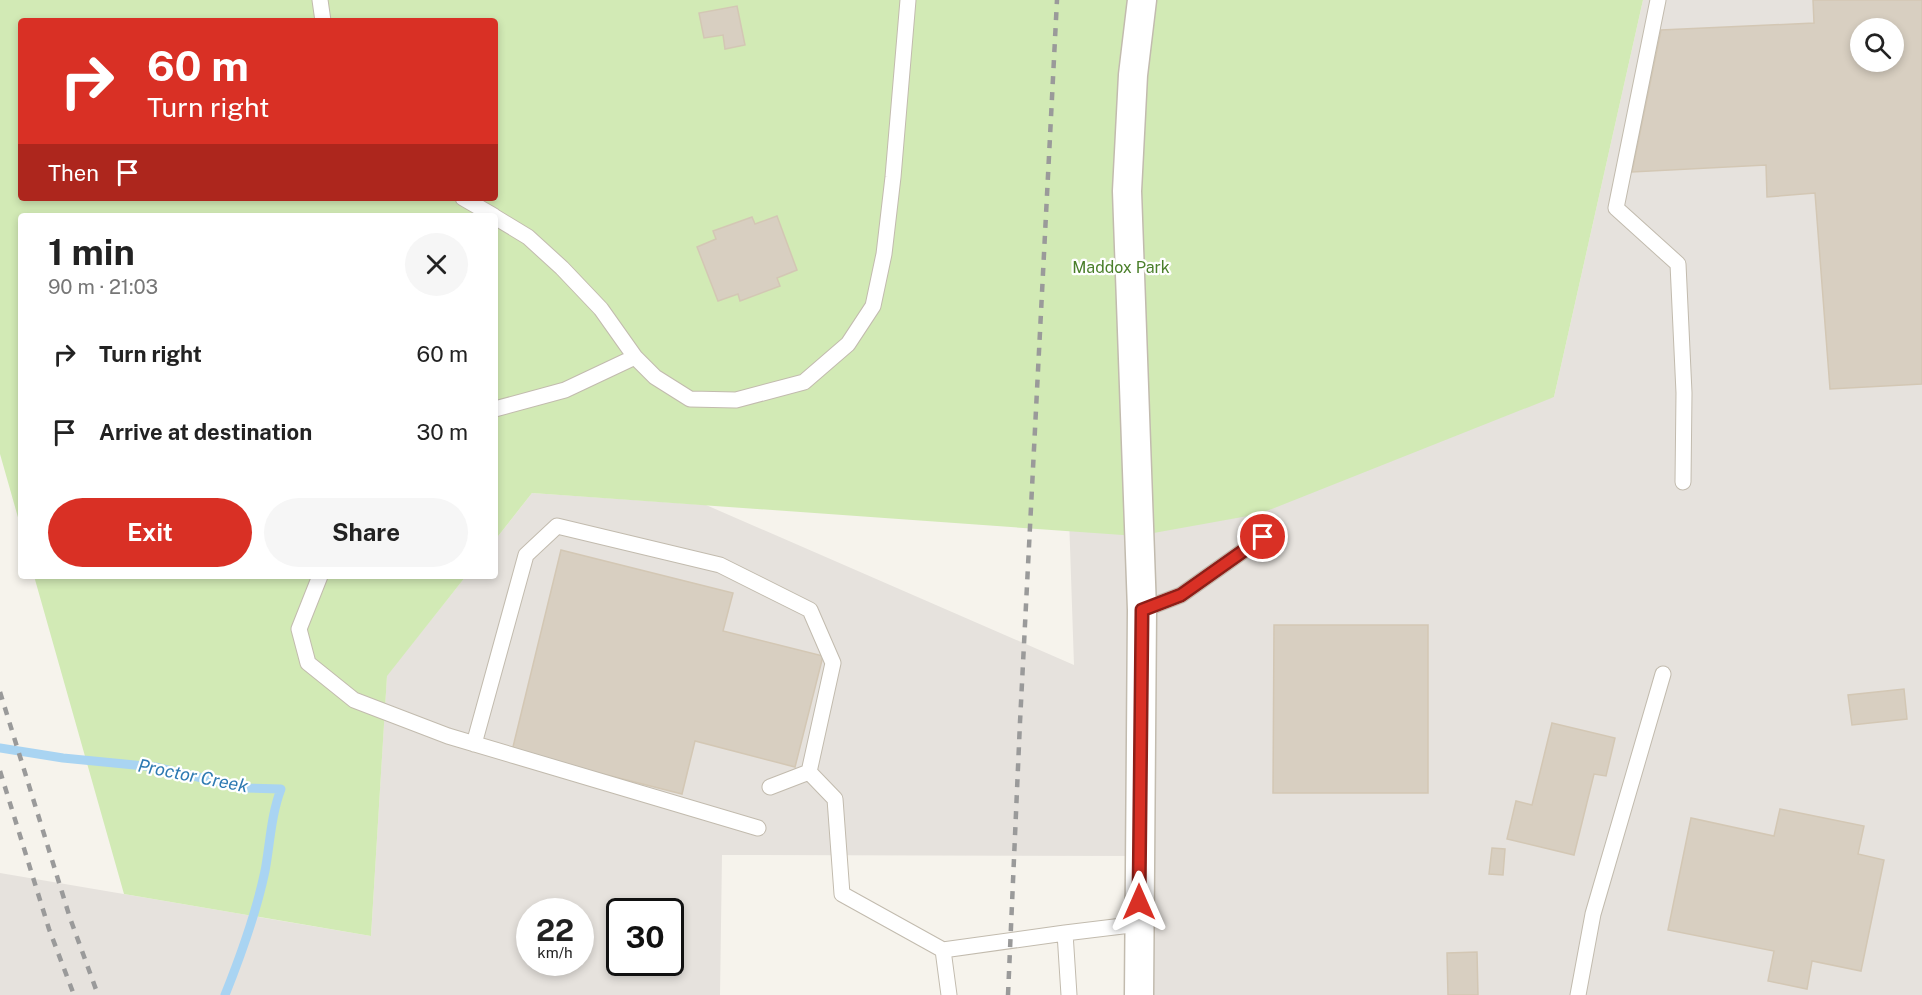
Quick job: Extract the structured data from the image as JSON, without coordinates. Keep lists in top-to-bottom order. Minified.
{"water":["Proctor Creek"],"parks":["Maddox Park"],"page":{"turn":["60 m","Turn right"],"then":"Then","heading":["1 min","90 m · 21:03"],"list":[{"name":"Turn right","value":"60 m"},{"name":"Arrive at destination","value":"30 m"}],"buttons":["Exit","Share"],"speed":"22 km/h","limit":"30"}}
